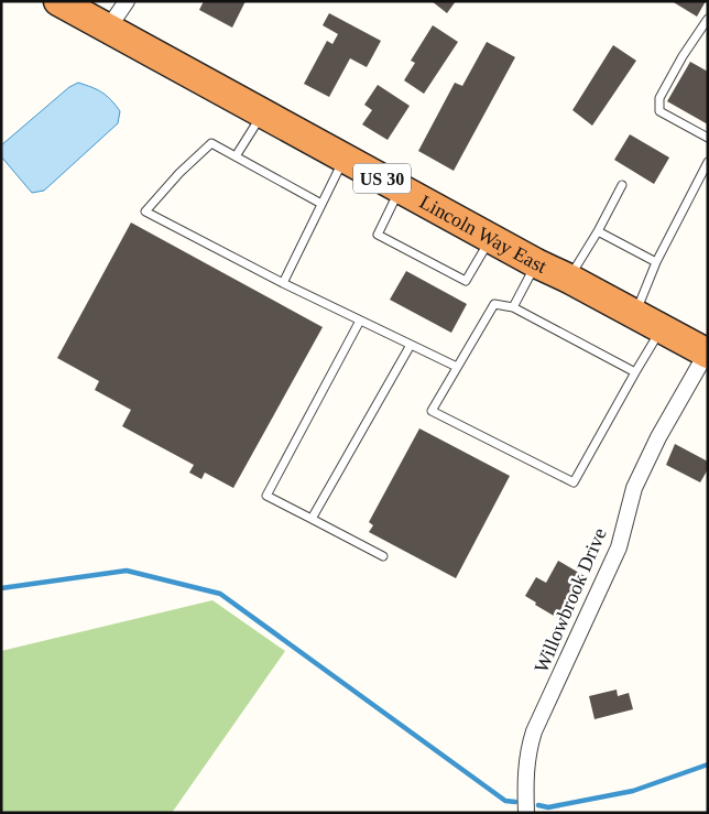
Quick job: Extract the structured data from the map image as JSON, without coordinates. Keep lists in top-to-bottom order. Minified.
{"streets":{"highway":["US 30","Lincoln Way East"],"street":["Willowbrook Drive"]},"crossings":[["Lincoln Way East","Willowbrook Drive"]]}
